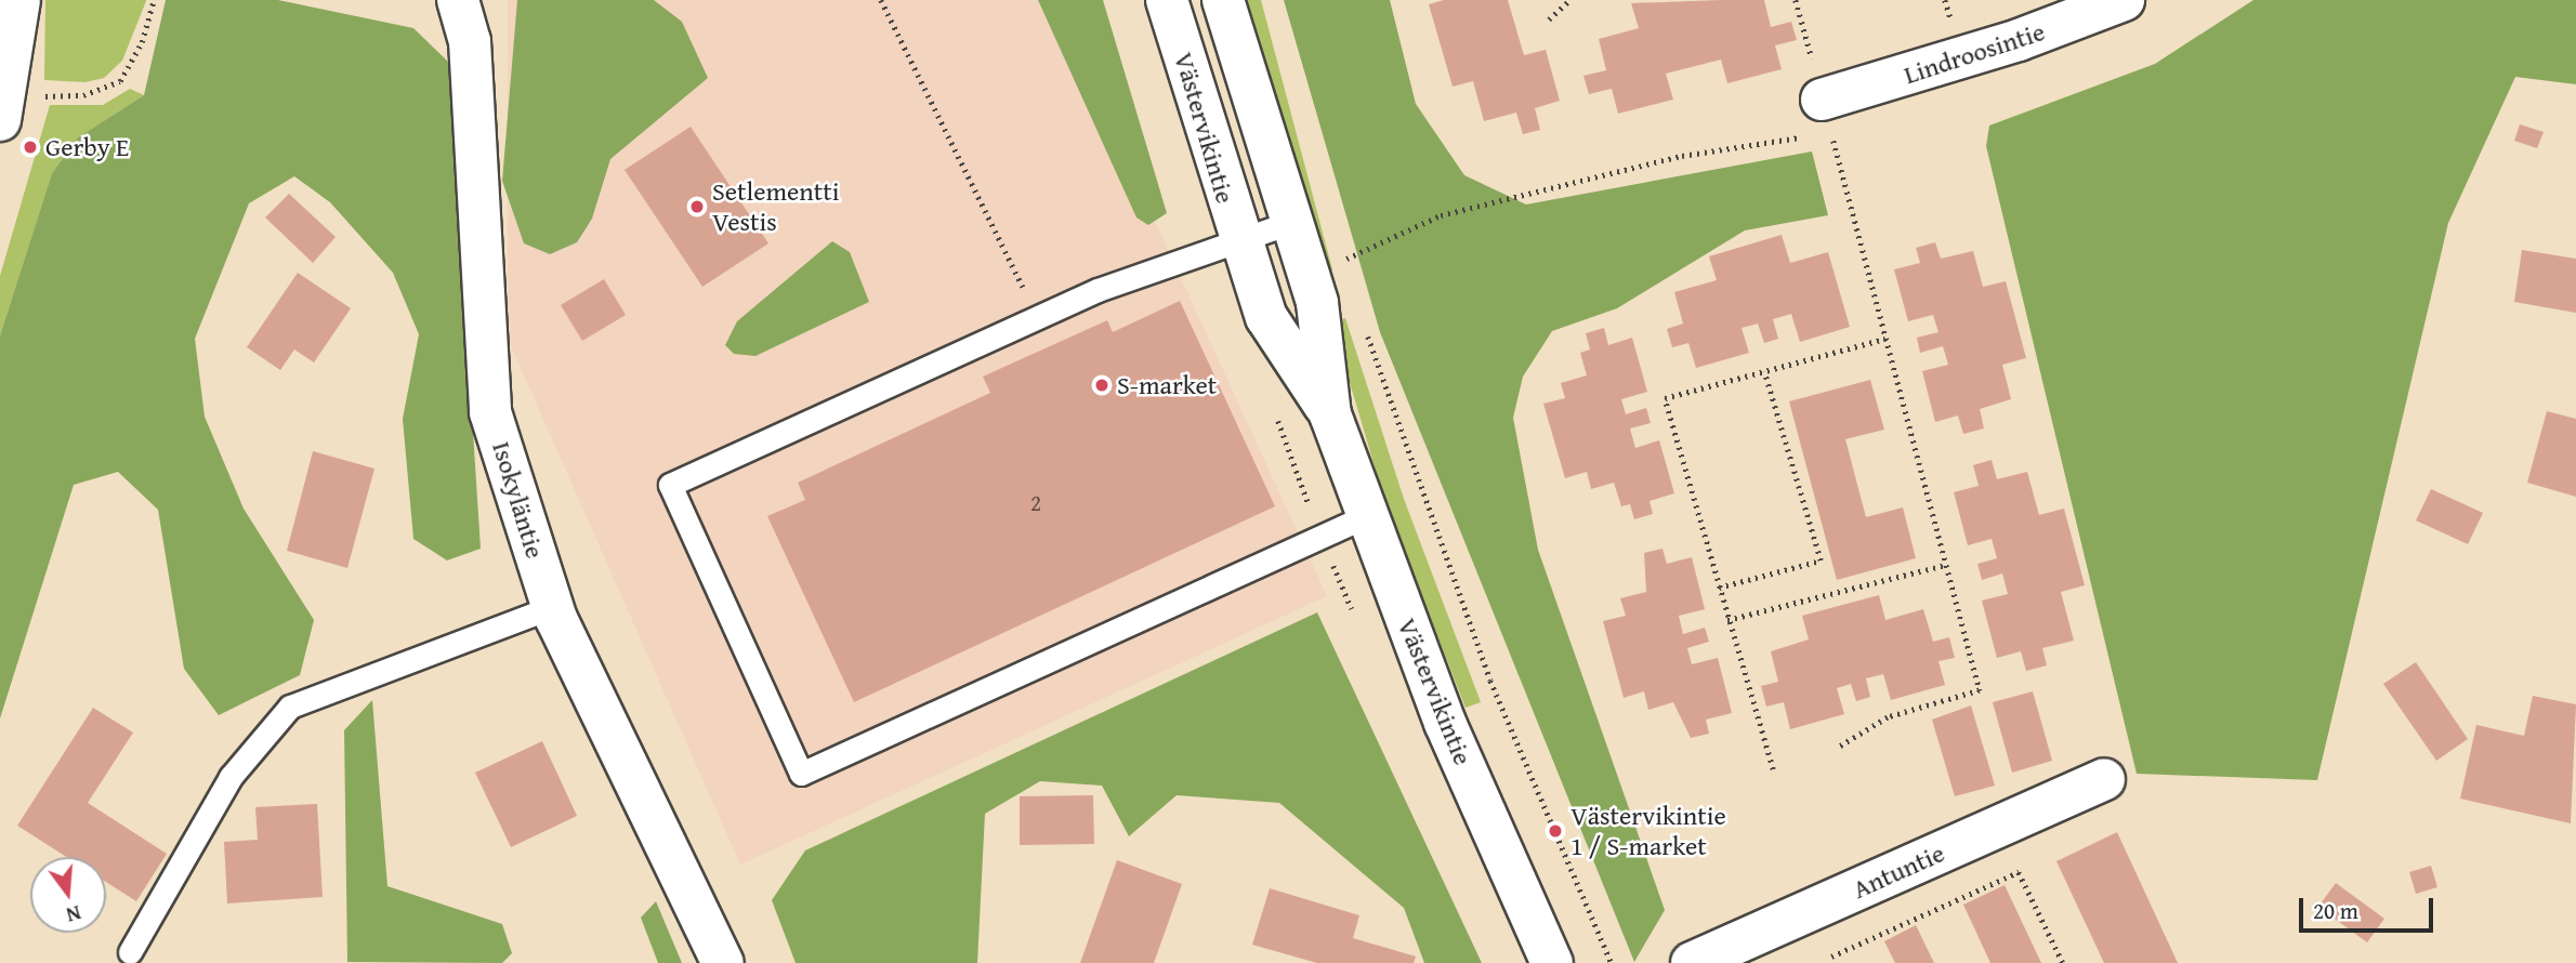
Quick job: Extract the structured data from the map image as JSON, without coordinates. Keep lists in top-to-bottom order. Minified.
{"streets":{"street":["Lindroosintie","Västervikintie","Isokyläntie","Antuntie"]},"places":["Gerby E","Setlementti Vestis","S-market","Västervikintie 1 / S-market"],"house_numbers":["2"],"scale_bar":"20 m","north":"bottom"}
